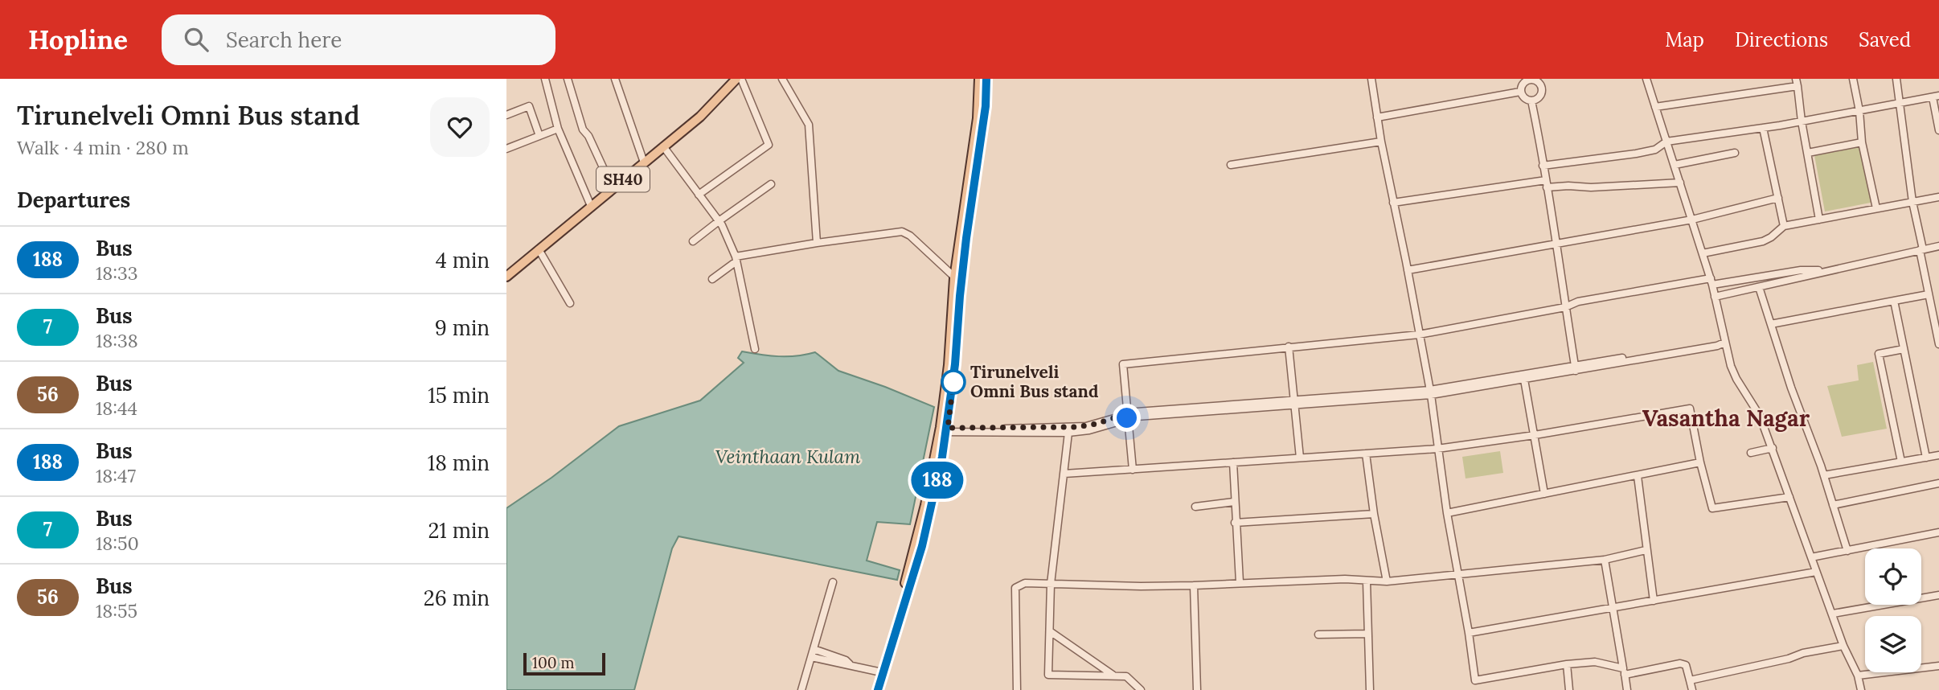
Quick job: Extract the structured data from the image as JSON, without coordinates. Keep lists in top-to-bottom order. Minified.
{"streets":{"main road":["SH40"]},"districts":["Vasantha Nagar"],"water":["Veinthaan Kulam"],"places":["Tirunelveli Omni Bus stand"],"lines":["bus line 188"],"scale_bar":"100 m","page":{"header":"Hopline","search":"Search here","nav":["Map","Directions","Saved"],"heading":[["Tirunelveli Omni Bus stand","Walk · 4 min · 280 m"],"Departures"],"on_map":"188","list":[{"mark":"188","name":"Bus","note":"18:33","value":"4 min"},{"mark":"7","name":"Bus","note":"18:38","value":"9 min"},{"mark":"56","name":"Bus","note":"18:44","value":"15 min"},{"mark":"188","name":"Bus","note":"18:47","value":"18 min"},{"mark":"7","name":"Bus","note":"18:50","value":"21 min"},{"mark":"56","name":"Bus","note":"18:55","value":"26 min"}],"scale":"100 m"}}
